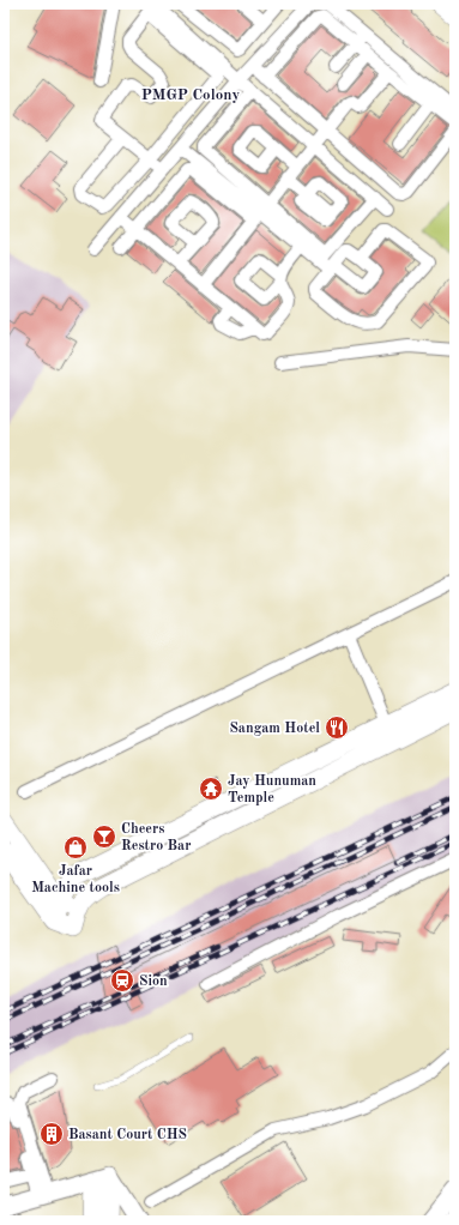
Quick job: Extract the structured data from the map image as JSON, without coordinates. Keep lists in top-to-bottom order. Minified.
{"districts":["PMGP Colony"],"places":{"restaurant":["Sangam Hotel"],"temple":["Jay Hunuman Temple"],"bar":["Cheers Restro Bar"],"shop":["Jafar Machine tools"],"station":["Sion"],"building":["Basant Court CHS"]}}
